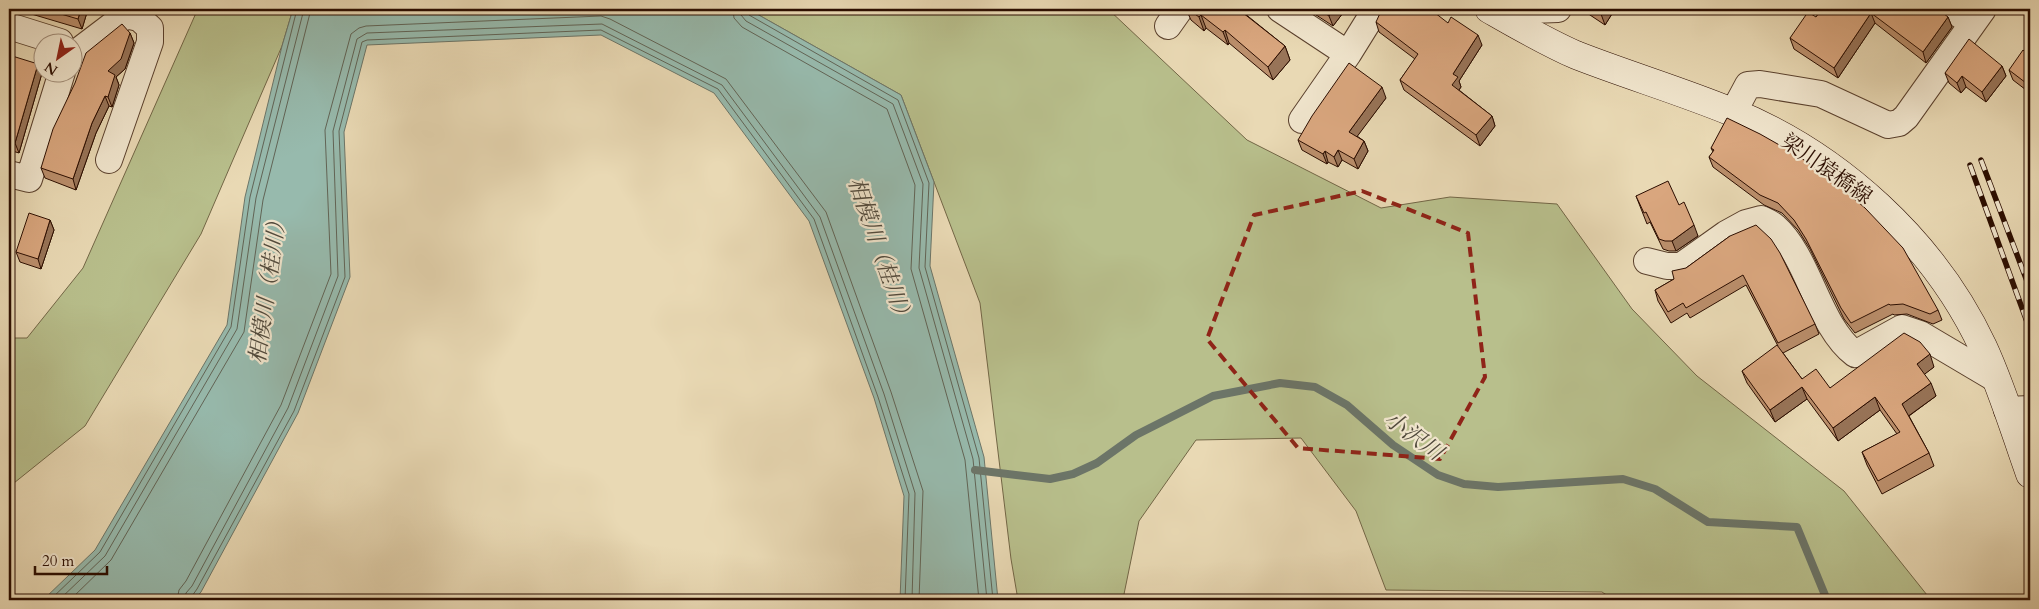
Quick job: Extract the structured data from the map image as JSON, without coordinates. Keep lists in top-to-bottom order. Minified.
{"streets":{"main road":["梁川猿橋線"]},"water":["相模川（桂川）","小沢川"],"scale_bar":"20 m","north":"bottom left"}
